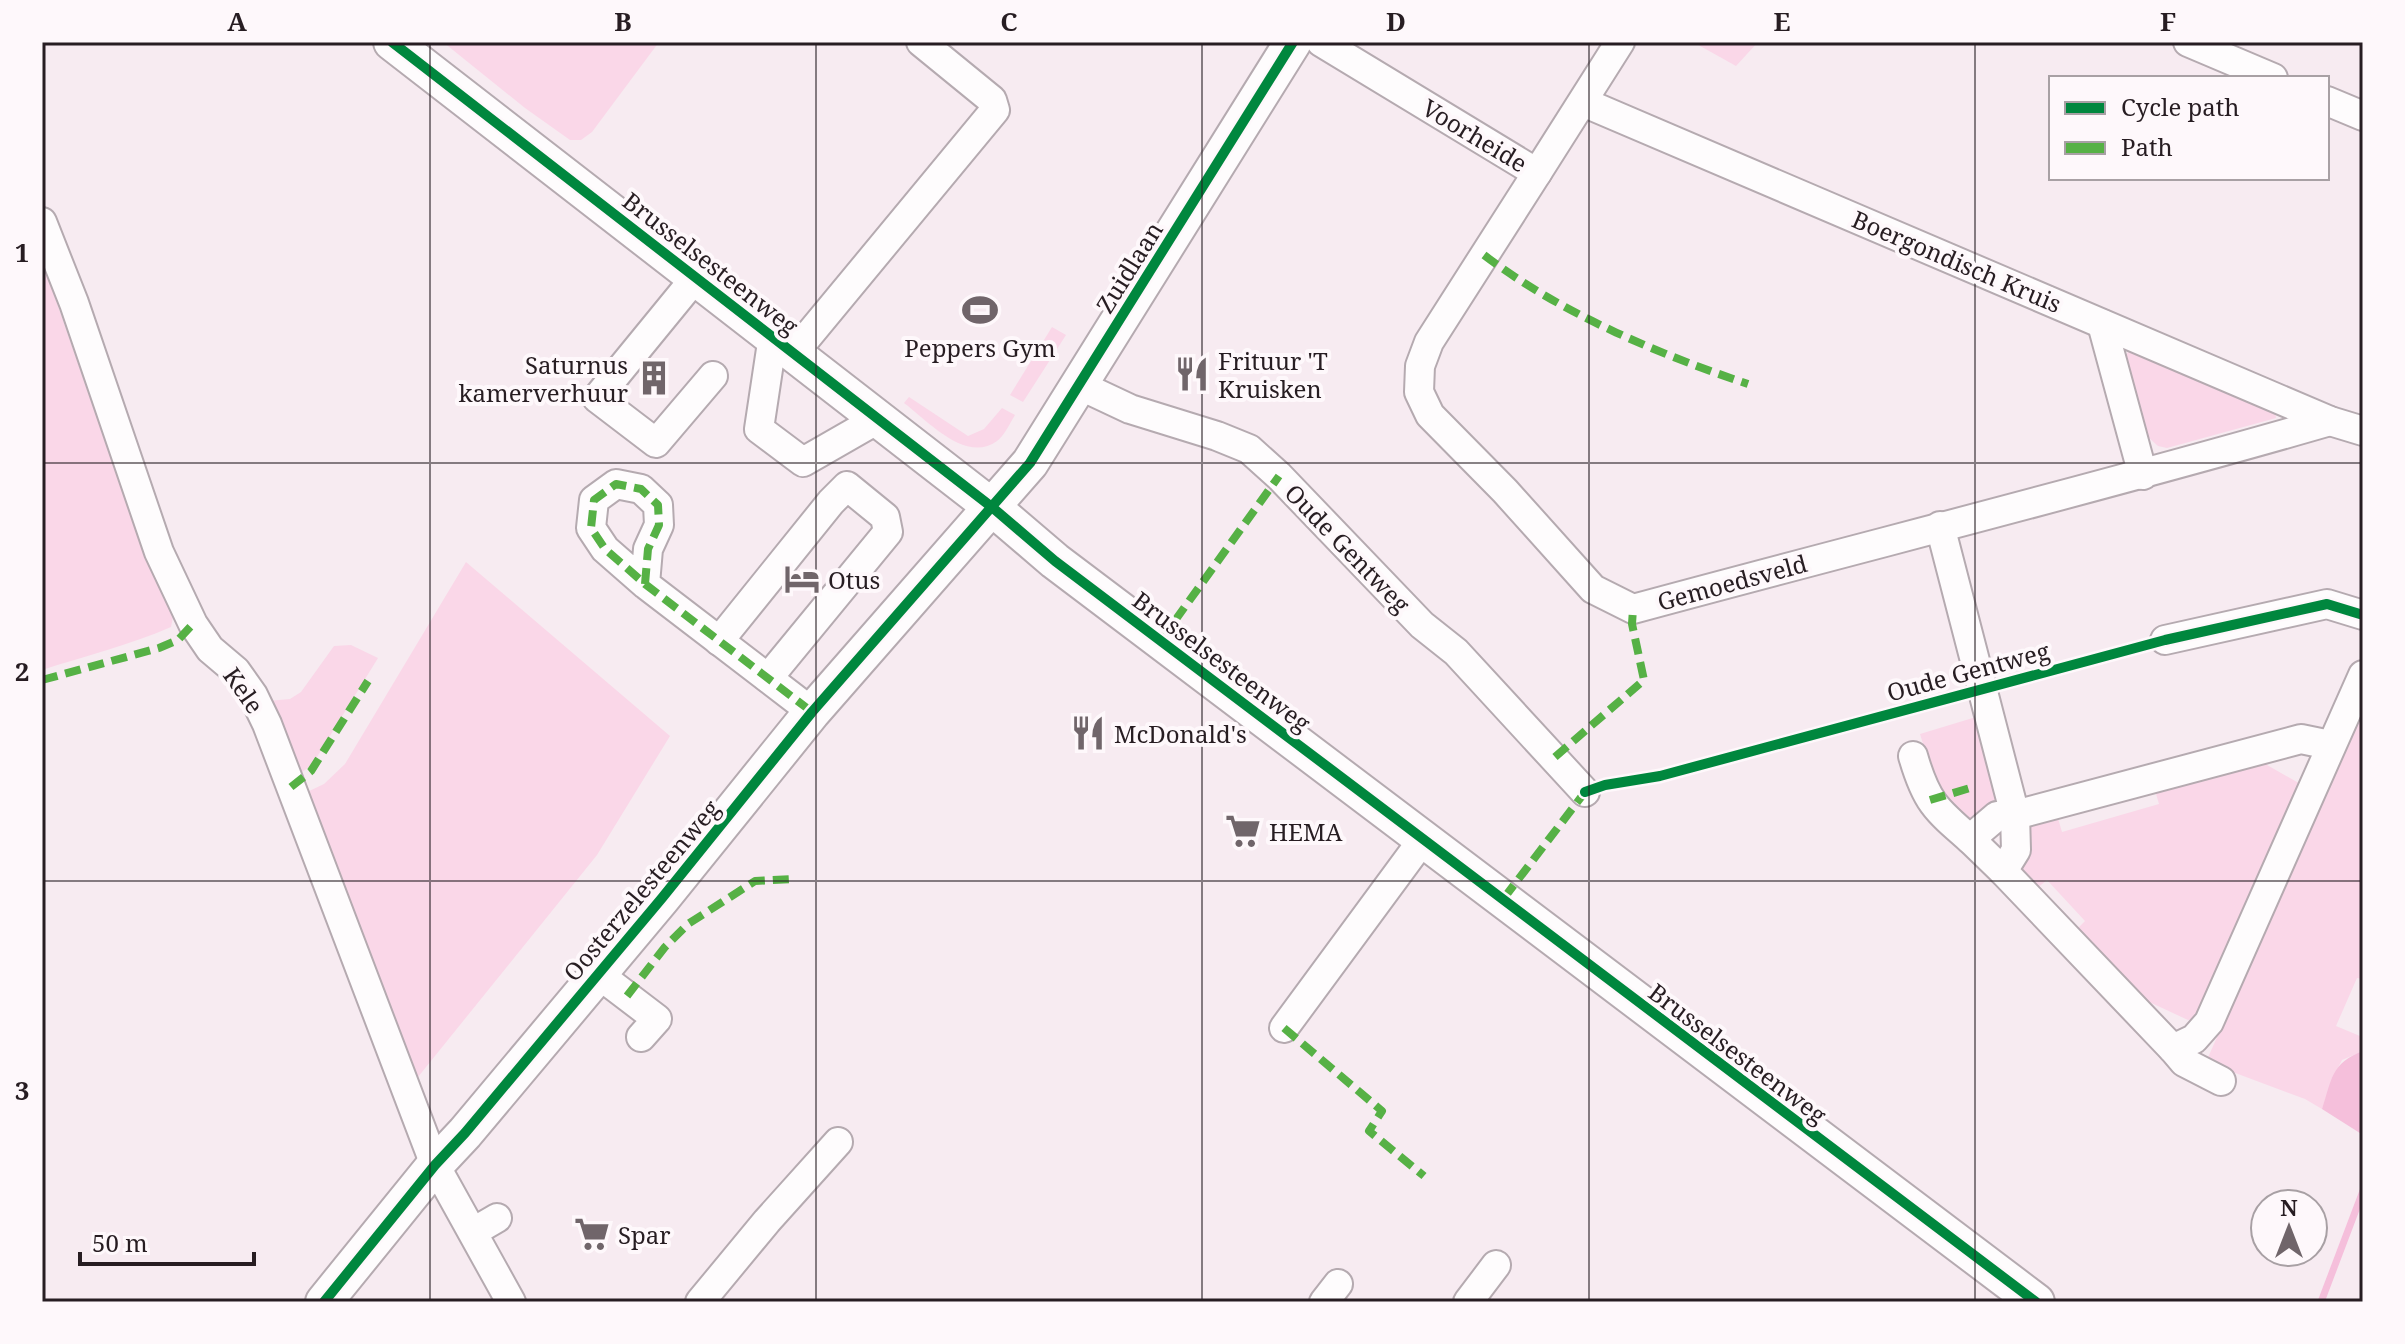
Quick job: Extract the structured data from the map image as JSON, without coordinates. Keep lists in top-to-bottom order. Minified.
{"streets":{"main road":["Brusselsesteenweg","Zuidlaan","Oosterzelesteenweg"],"street":["Voorheide","Boergondisch Kruis","Oude Gentweg","Gemoedsveld","Kele"]},"crossings":[["Voorheide","Boergondisch Kruis"],["Voorheide","Gemoedsveld"],["Boergondisch Kruis","Gemoedsveld"],["Brusselsesteenweg","Zuidlaan"],["Brusselsesteenweg","Oosterzelesteenweg"],["Zuidlaan","Oude Gentweg"],["Zuidlaan","Oosterzelesteenweg"],["Oude Gentweg","Gemoedsveld"],["Kele","Oosterzelesteenweg"]],"places":{"sports":["Peppers Gym"],"restaurant":["Frituur 'T Kruisken","McDonald's"],"building":["Saturnus kamerverhuur"],"hotel":["Otus"],"supermarket":["HEMA","Spar"]},"legend":["Cycle path","Path"],"scale_bar":"50 m","north":"top","grid":{"columns":["A","B","C","D","E","F"],"rows":["1","2","3"]}}
